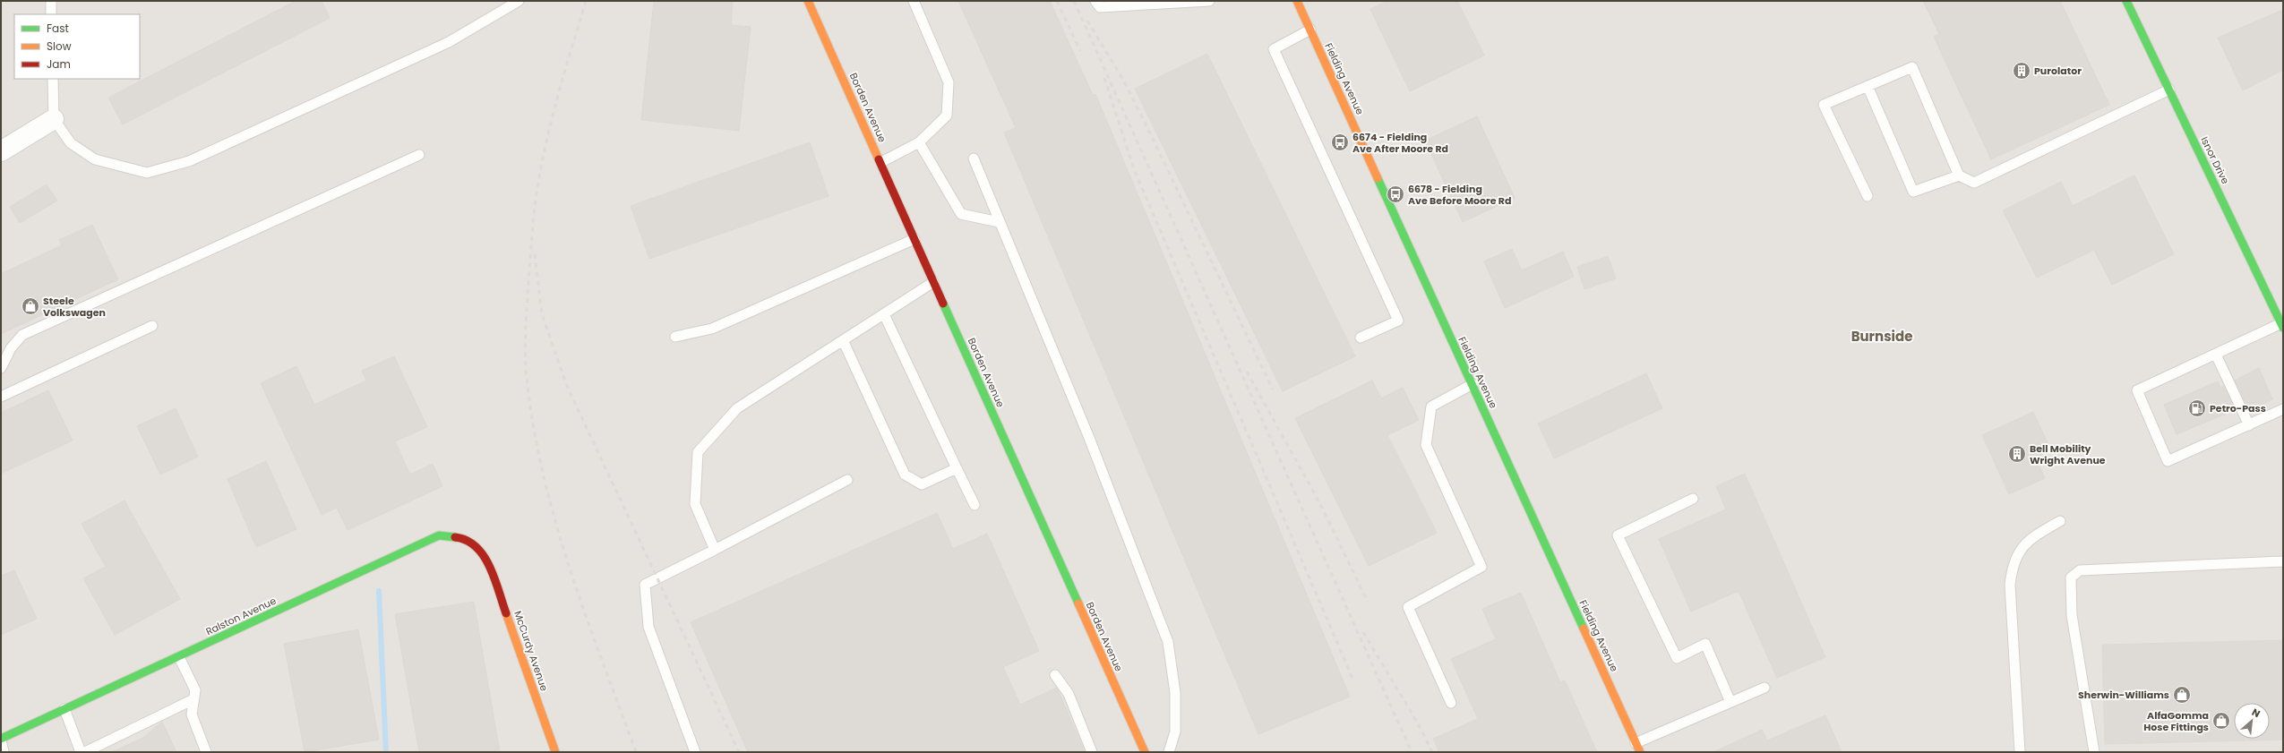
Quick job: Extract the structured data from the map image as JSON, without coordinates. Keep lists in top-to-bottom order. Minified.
{"streets":{"street":["Fielding Avenue","Borden Avenue","Isnor Drive","Ralston Avenue","McCurdy Avenue"]},"crossings":[["Ralston Avenue","McCurdy Avenue"]],"districts":["Burnside"],"places":{"building":["Purolator","Bell Mobility Wright Avenue"],"bus stop":["6674 - Fielding Ave After Moore Rd","6678 - Fielding Ave Before Moore Rd"],"shop":["Steele Volkswagen","Sherwin-Williams","AlfaGomma Hose Fittings"],"fuel station":["Petro-Pass"]},"legend":["Fast","Slow","Jam"],"north":"top right"}
